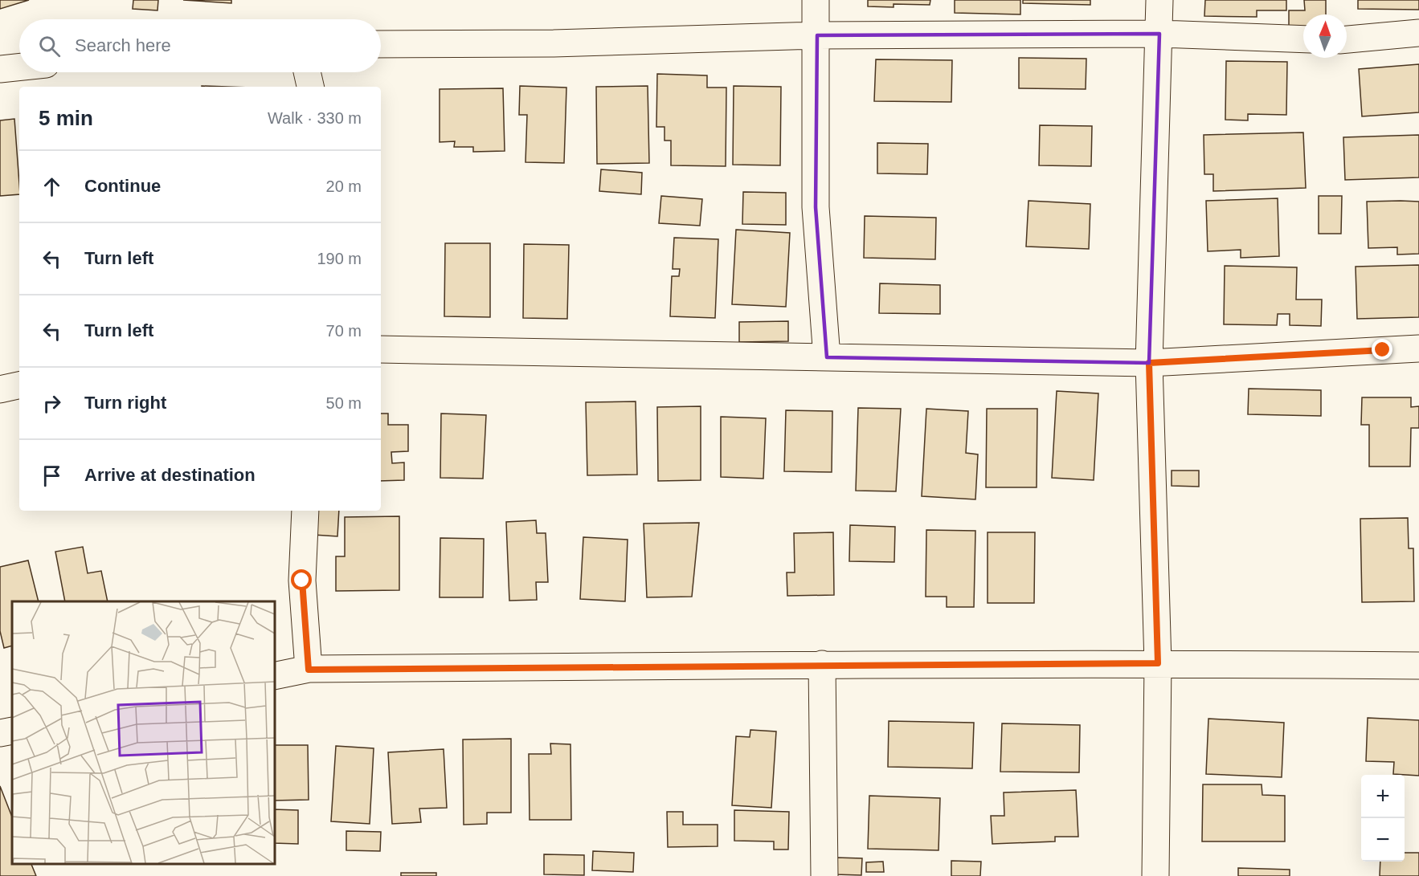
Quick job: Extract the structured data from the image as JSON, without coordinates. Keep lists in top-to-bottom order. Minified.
{"north":"top","page":{"search":"Search here","heading":["5 min","Walk · 330 m"],"list":[["Continue","20 m"],["Turn left","190 m"],["Turn left","70 m"],["Turn right","50 m"],"Arrive at destination"],"map_buttons":["+","−"]}}
